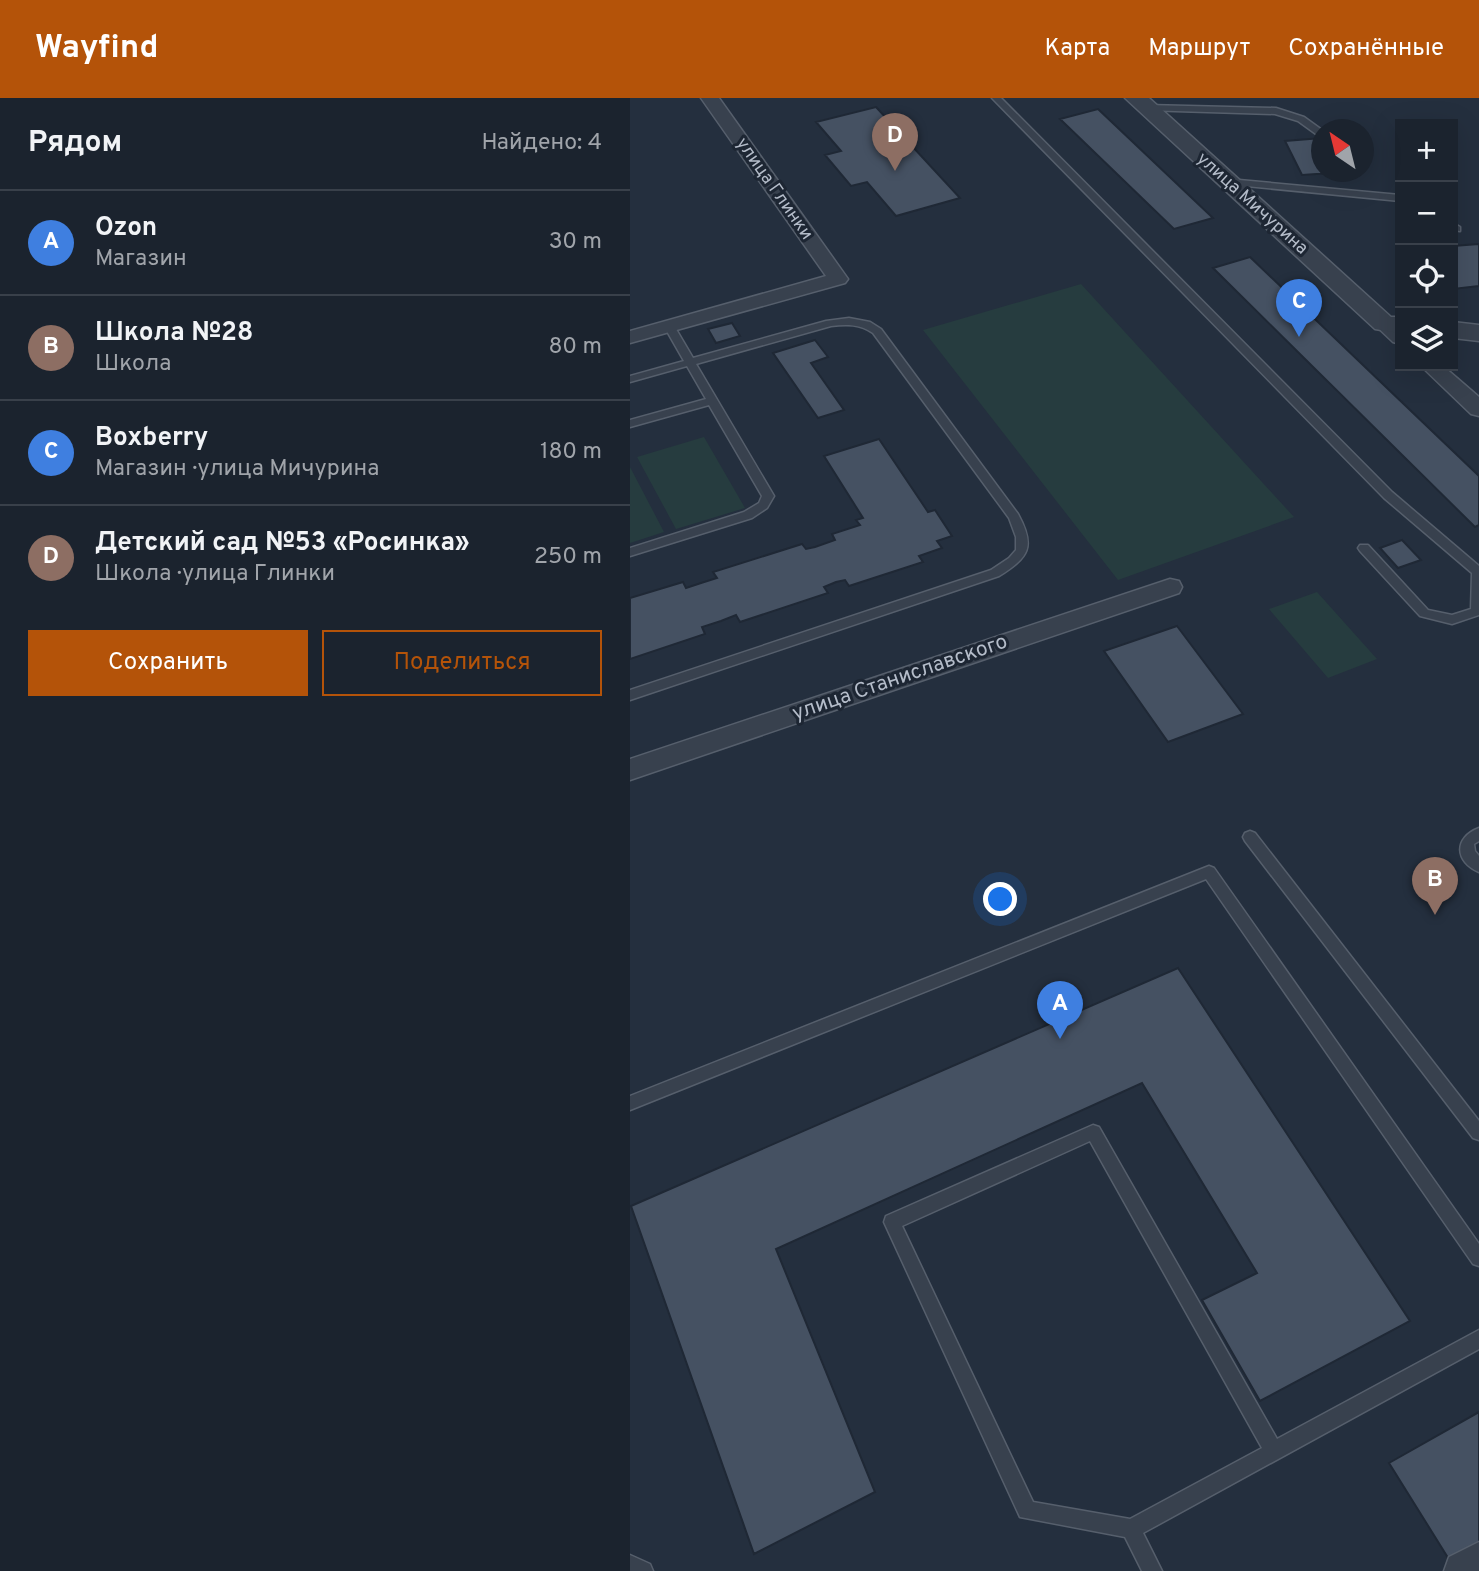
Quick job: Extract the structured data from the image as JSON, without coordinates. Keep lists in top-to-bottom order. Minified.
{"streets":{"street":["улица Глинки","улица Мичурина","улица Станиславского"]},"north":"top left","page":{"header":"Wayfind","nav":["Карта","Маршрут","Сохранённые"],"heading":["Рядом","Найдено: 4"],"pins":["D","C","B","A"],"map_buttons":["+","−"],"list":[{"mark":"A","name":"Ozon","note":"Магазин","value":"30 m"},{"mark":"B","name":"Школа №28","note":"Школа","value":"80 m"},{"mark":"C","name":"Boxberry","note":"Магазин · улица Мичурина","value":"180 m"},{"mark":"D","name":"Детский сад №53 «Росинка»","note":"Школа · улица Глинки","value":"250 m"}],"buttons":["Сохранить","Поделиться"]}}
